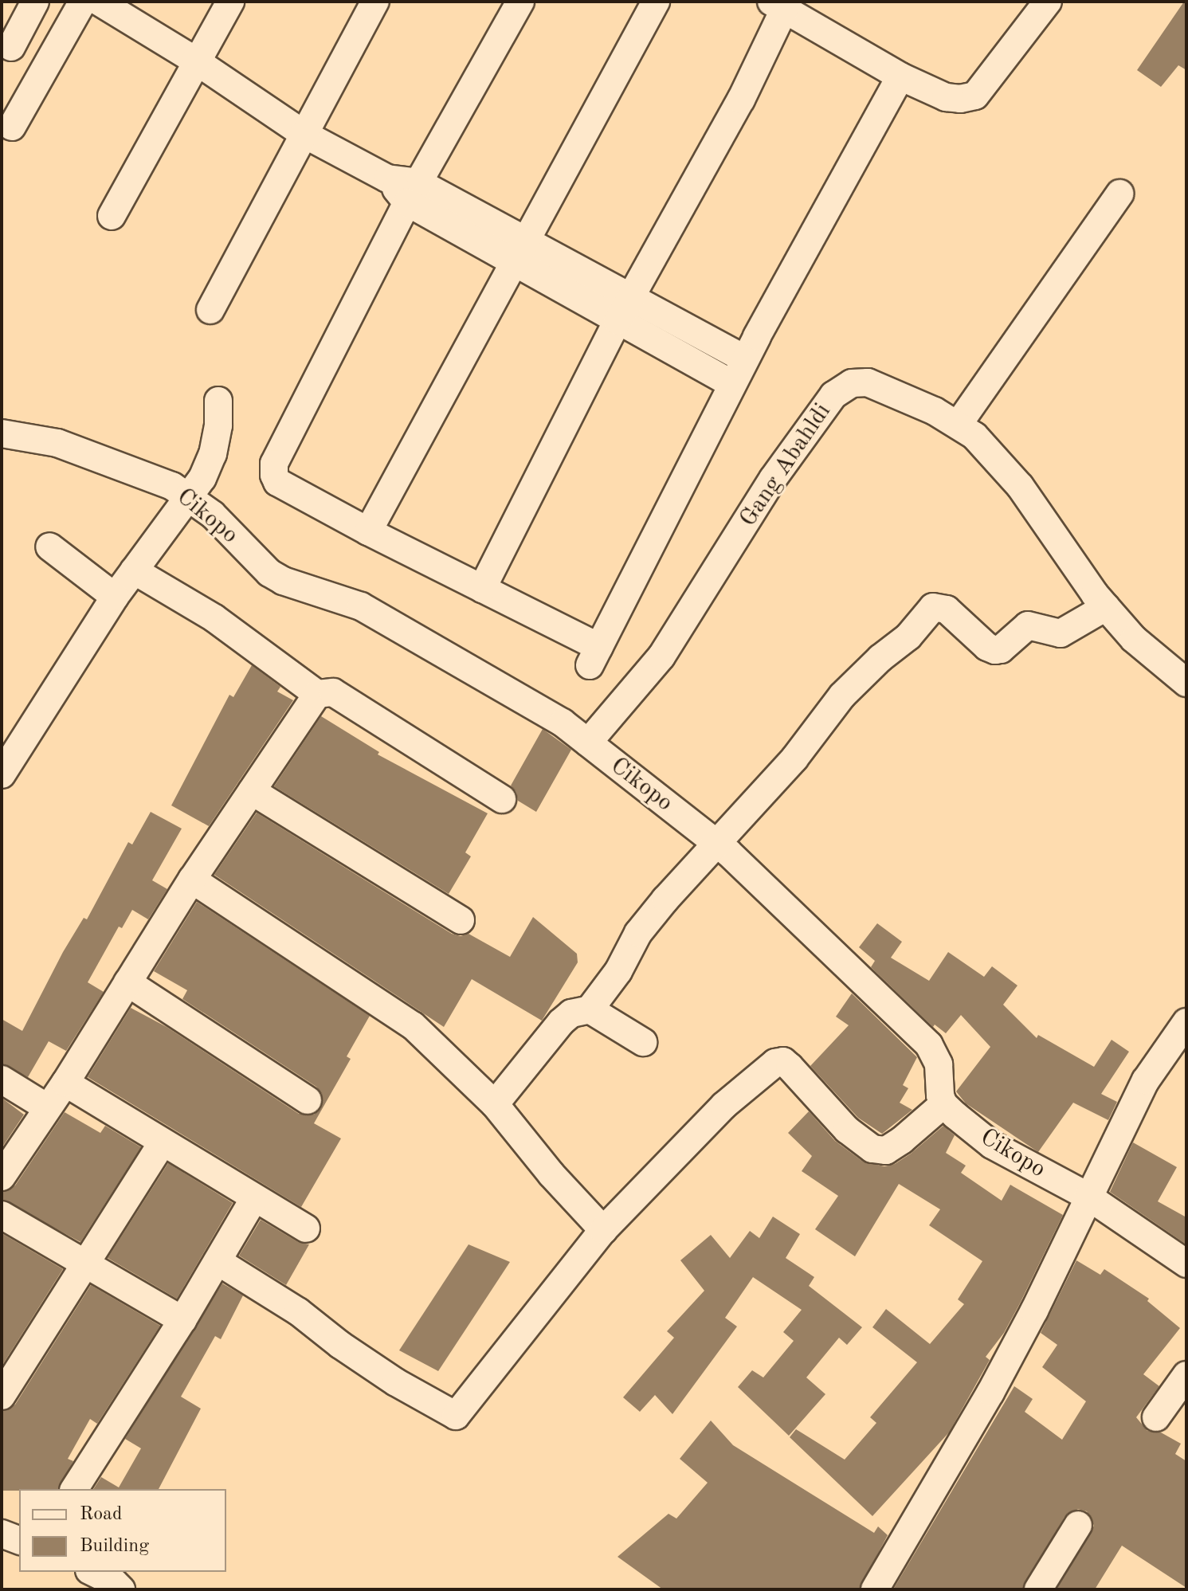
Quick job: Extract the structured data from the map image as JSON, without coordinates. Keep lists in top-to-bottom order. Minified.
{"streets":{"street":["Gang Abahldi","Cikopo"]},"crossings":[["Gang Abahldi","Cikopo"]],"legend":["Road","Building"]}
